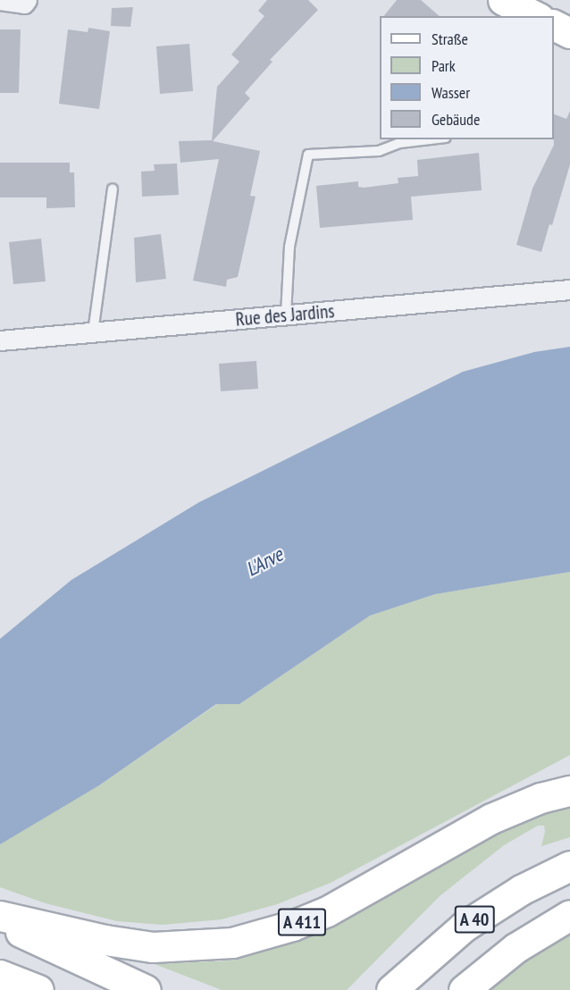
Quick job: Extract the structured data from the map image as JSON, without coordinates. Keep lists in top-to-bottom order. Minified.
{"streets":{"main road":["A 40","A 411"],"street":["Rue des Jardins"]},"water":["L'Arve"],"legend":["Straße","Park","Wasser","Gebäude"]}
